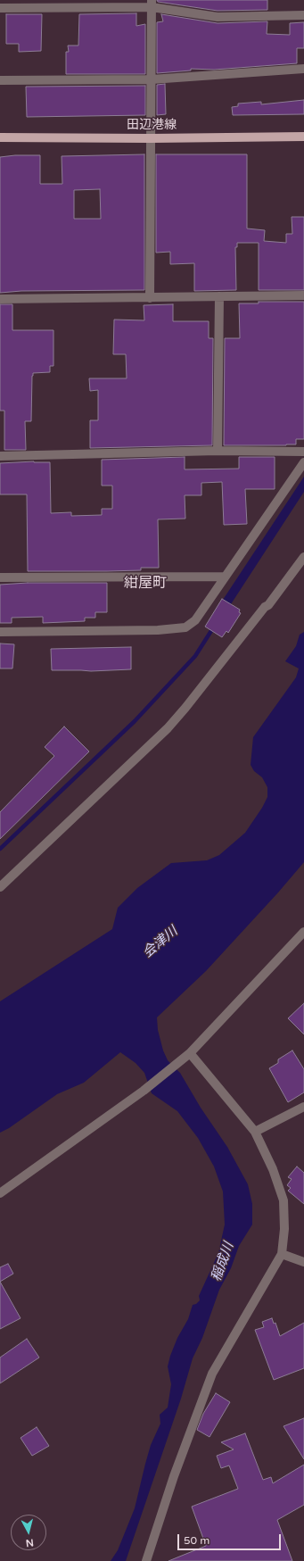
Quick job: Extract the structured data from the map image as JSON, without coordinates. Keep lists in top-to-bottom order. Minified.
{"streets":{"main road":["田辺港線"]},"districts":["紺屋町"],"water":["会津川","稲成川"],"scale_bar":"50 m","north":"bottom"}
